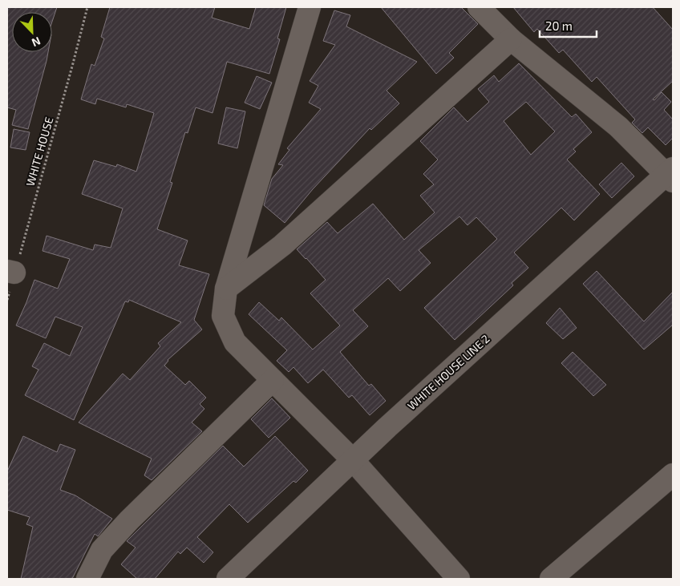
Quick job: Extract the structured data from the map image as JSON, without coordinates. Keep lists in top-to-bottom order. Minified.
{"streets":{"street":["WHITE HOUSE LINE 2"],"path":["WHITE HOUSE"]},"scale_bar":"20 m","north":"bottom right"}
